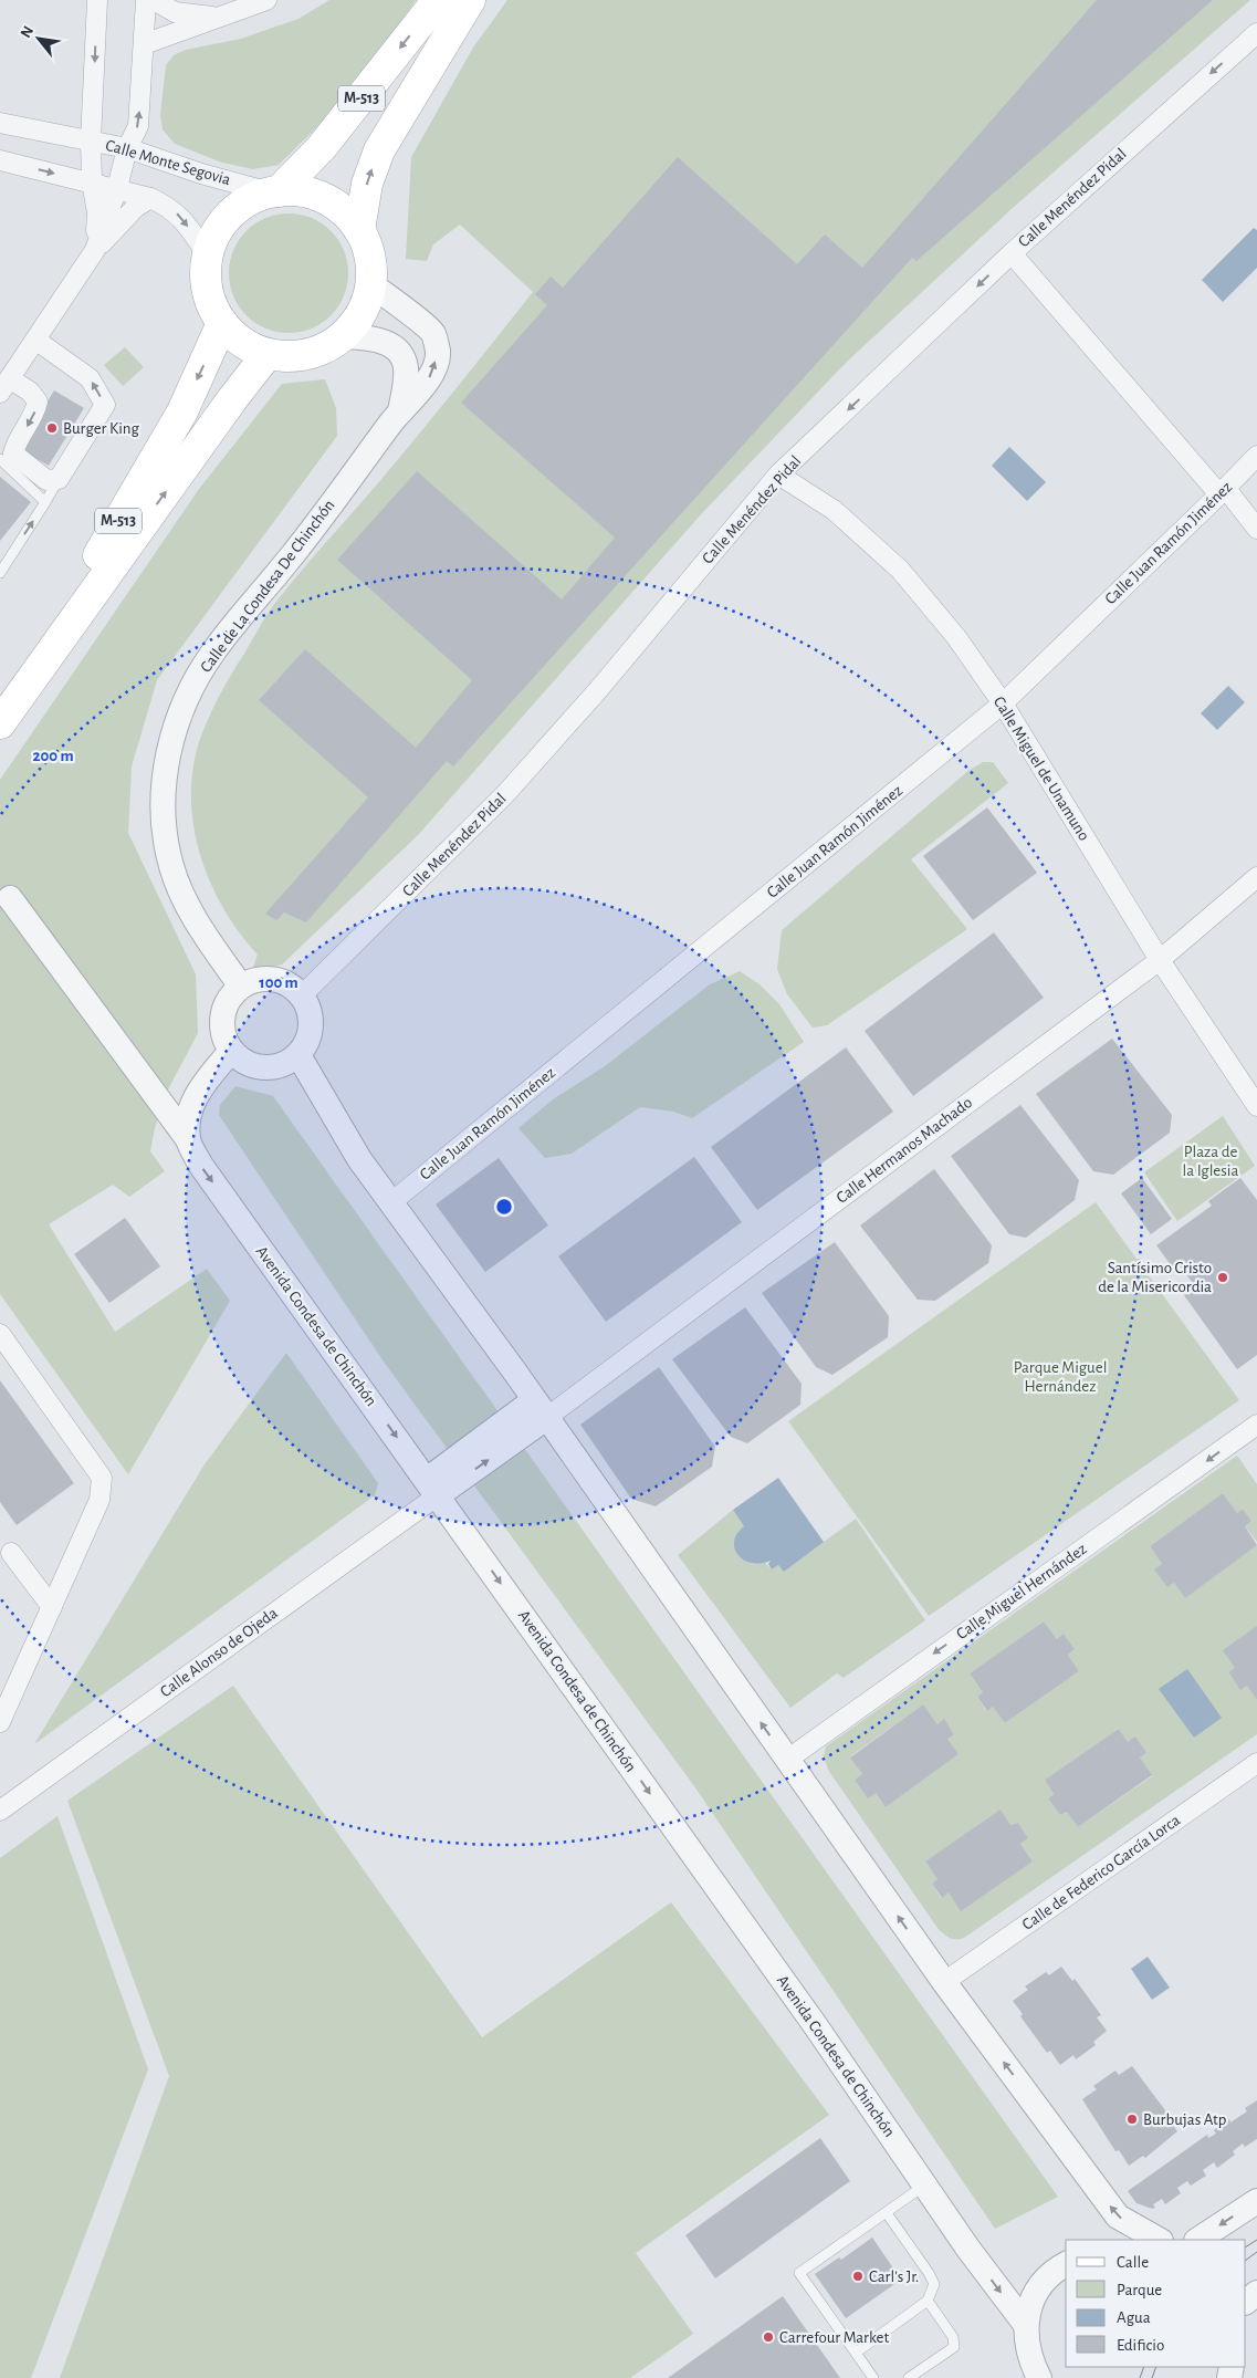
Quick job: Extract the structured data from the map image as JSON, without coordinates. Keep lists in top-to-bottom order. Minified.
{"streets":{"main road":["M-513"],"street":["Calle Monte Segovia","Calle Menéndez Pidal","Calle Juan Ramón Jiménez","Calle de La Condesa De Chinchón","Calle Miguel de Unamuno","Calle Hermanos Machado","Avenida Condesa de Chinchón","Calle Miguel Hernández","Calle Alonso de Ojeda","Calle de Federico García Lorca"]},"crossings":[["M-513","Calle Monte Segovia"],["M-513","Calle de La Condesa De Chinchón"],["Calle Monte Segovia","Calle de La Condesa De Chinchón"],["Calle Menéndez Pidal","Calle de La Condesa De Chinchón"],["Calle Menéndez Pidal","Calle Miguel de Unamuno"],["Calle Juan Ramón Jiménez","Calle Miguel de Unamuno"],["Calle Miguel de Unamuno","Calle Hermanos Machado"],["Avenida Condesa de Chinchón","Calle Alonso de Ojeda"]],"one_way":["Calle Menéndez Pidal","Calle Miguel Hernández"],"parks":["Plaza de la Iglesia","Parque Miguel Hernández"],"places":["Burger King","Santísimo Cristo de la Misericordia","Burbujas Atp","Carl's Jr.","Carrefour Market"],"legend":["Calle","Parque","Agua","Edificio"],"north":"top left","rings":["200 m","100 m"]}
